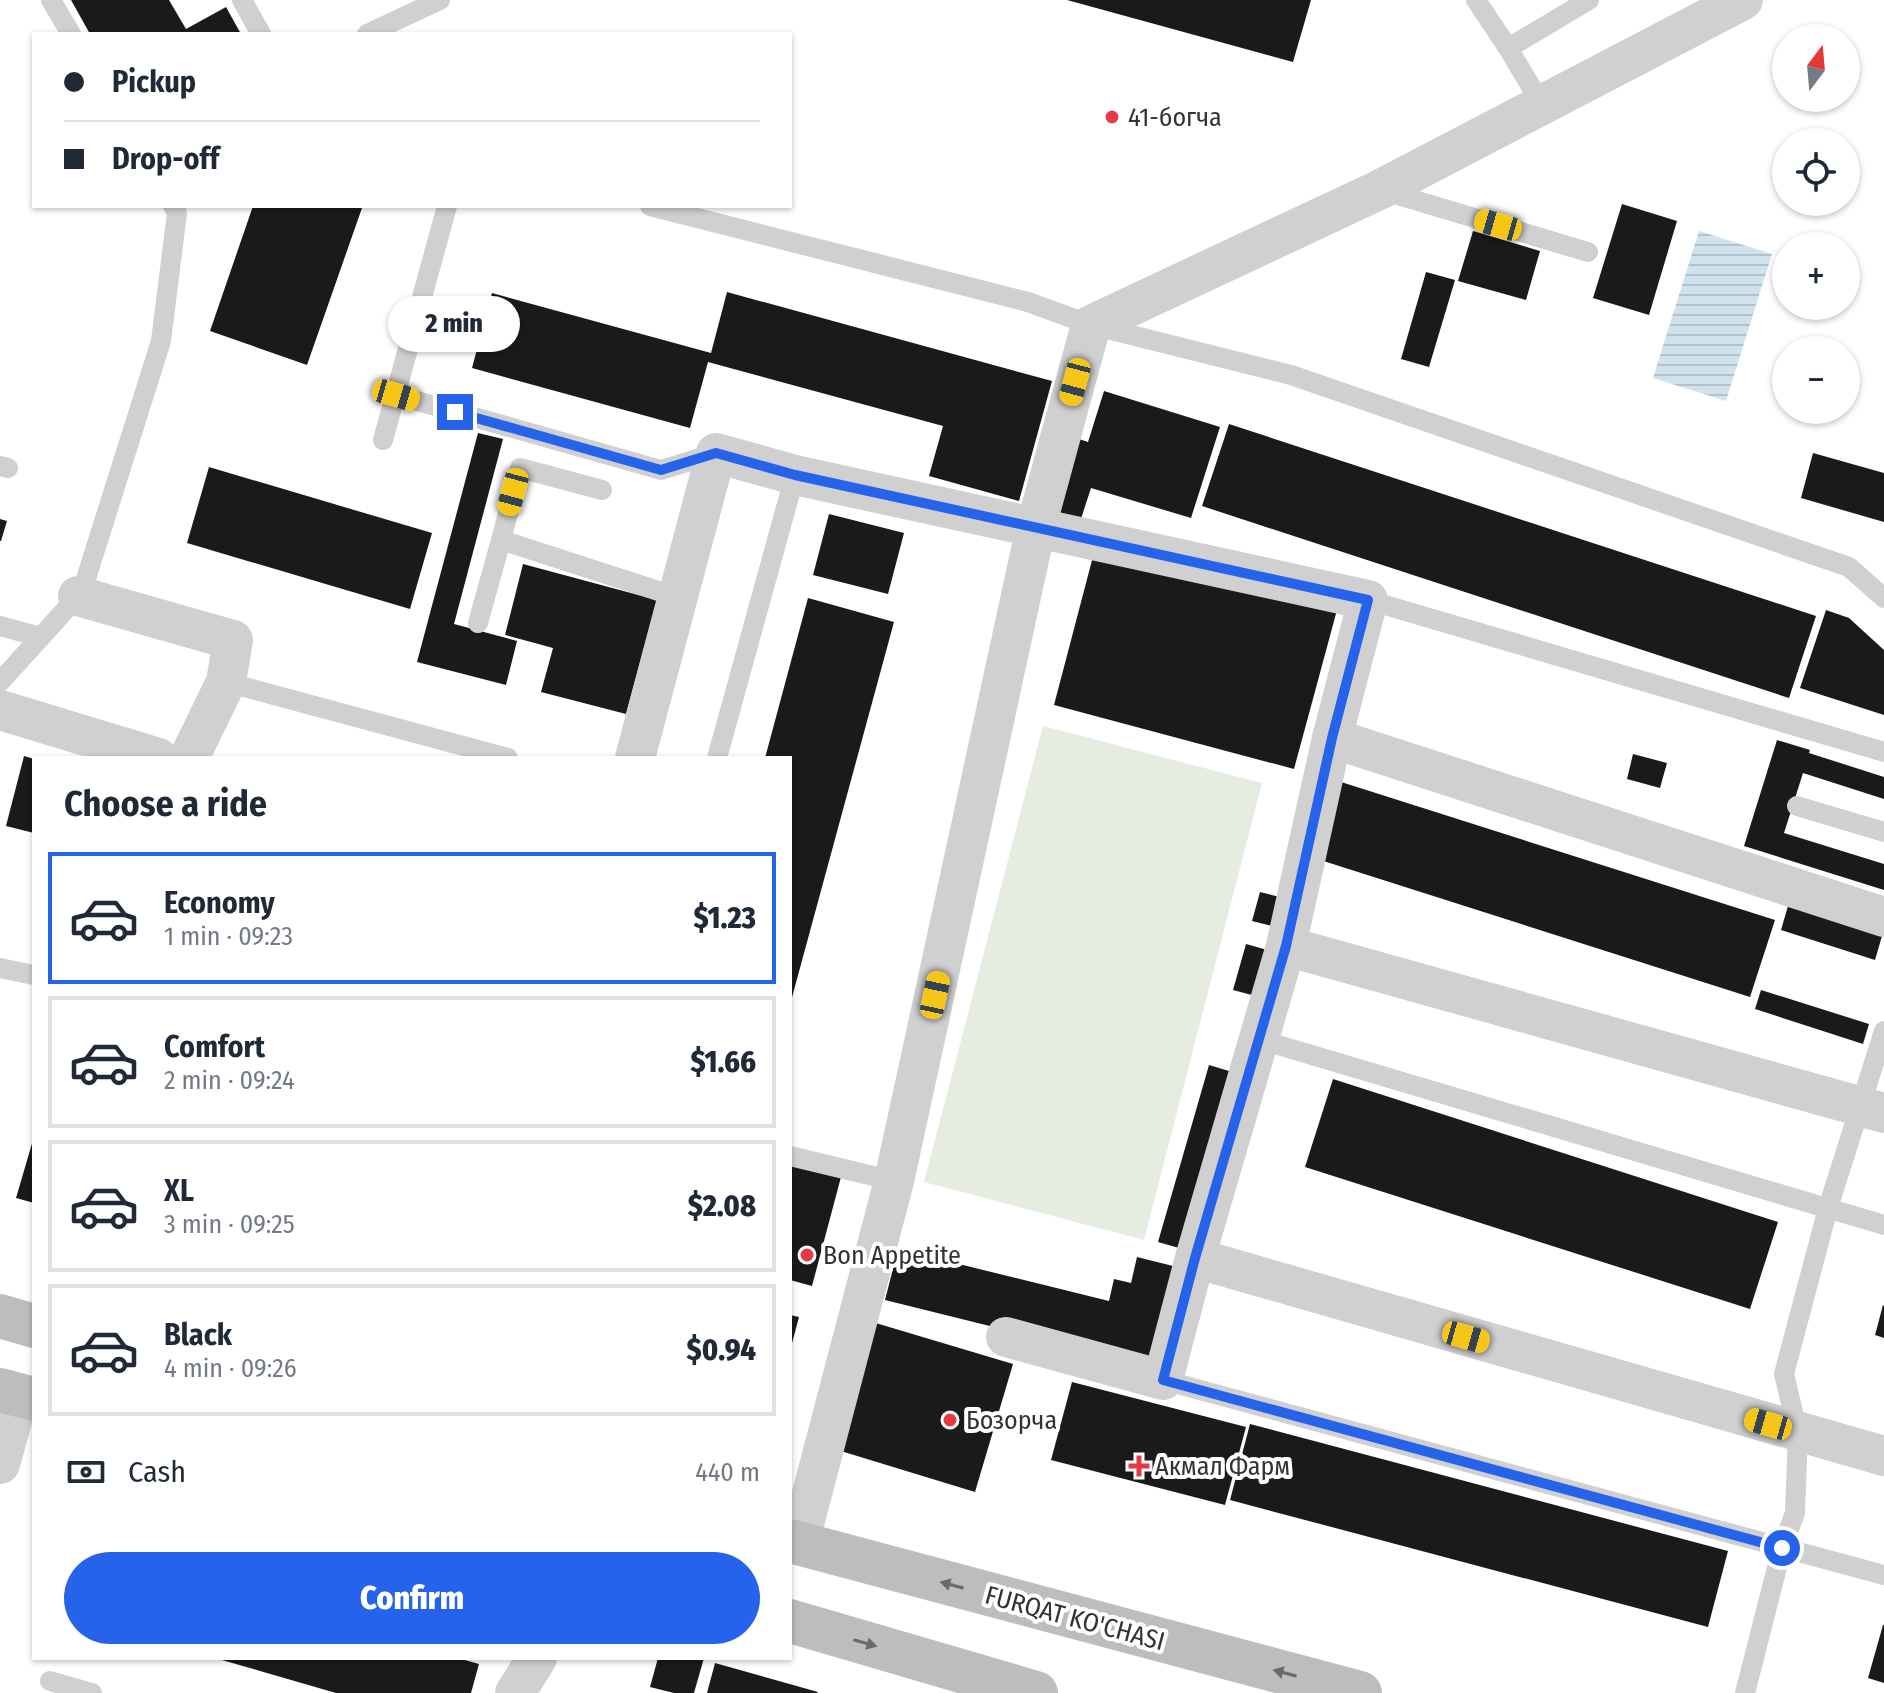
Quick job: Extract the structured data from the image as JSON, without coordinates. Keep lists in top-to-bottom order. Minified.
{"streets":{"main road":["FURQAT KO'CHASI"]},"places":{"other":["41-богча","Bon Appetite","Бозорча"],"health":["Акмал Фарм"]},"north":"top","page":{"map_buttons":["+","−"],"banner":["Pickup","Drop-off"],"bubble":"2 min","heading":"Choose a ride","list":[{"name":"Economy","note":"1 min · 09:23","value":"$1.23"},{"name":"Comfort","note":"2 min · 09:24","value":"$1.66"},{"name":"XL","note":"3 min · 09:25","value":"$2.08"},{"name":"Black","note":"4 min · 09:26","value":"$0.94"}],"pay":["Cash","440 m"],"buttons":"Confirm"}}
